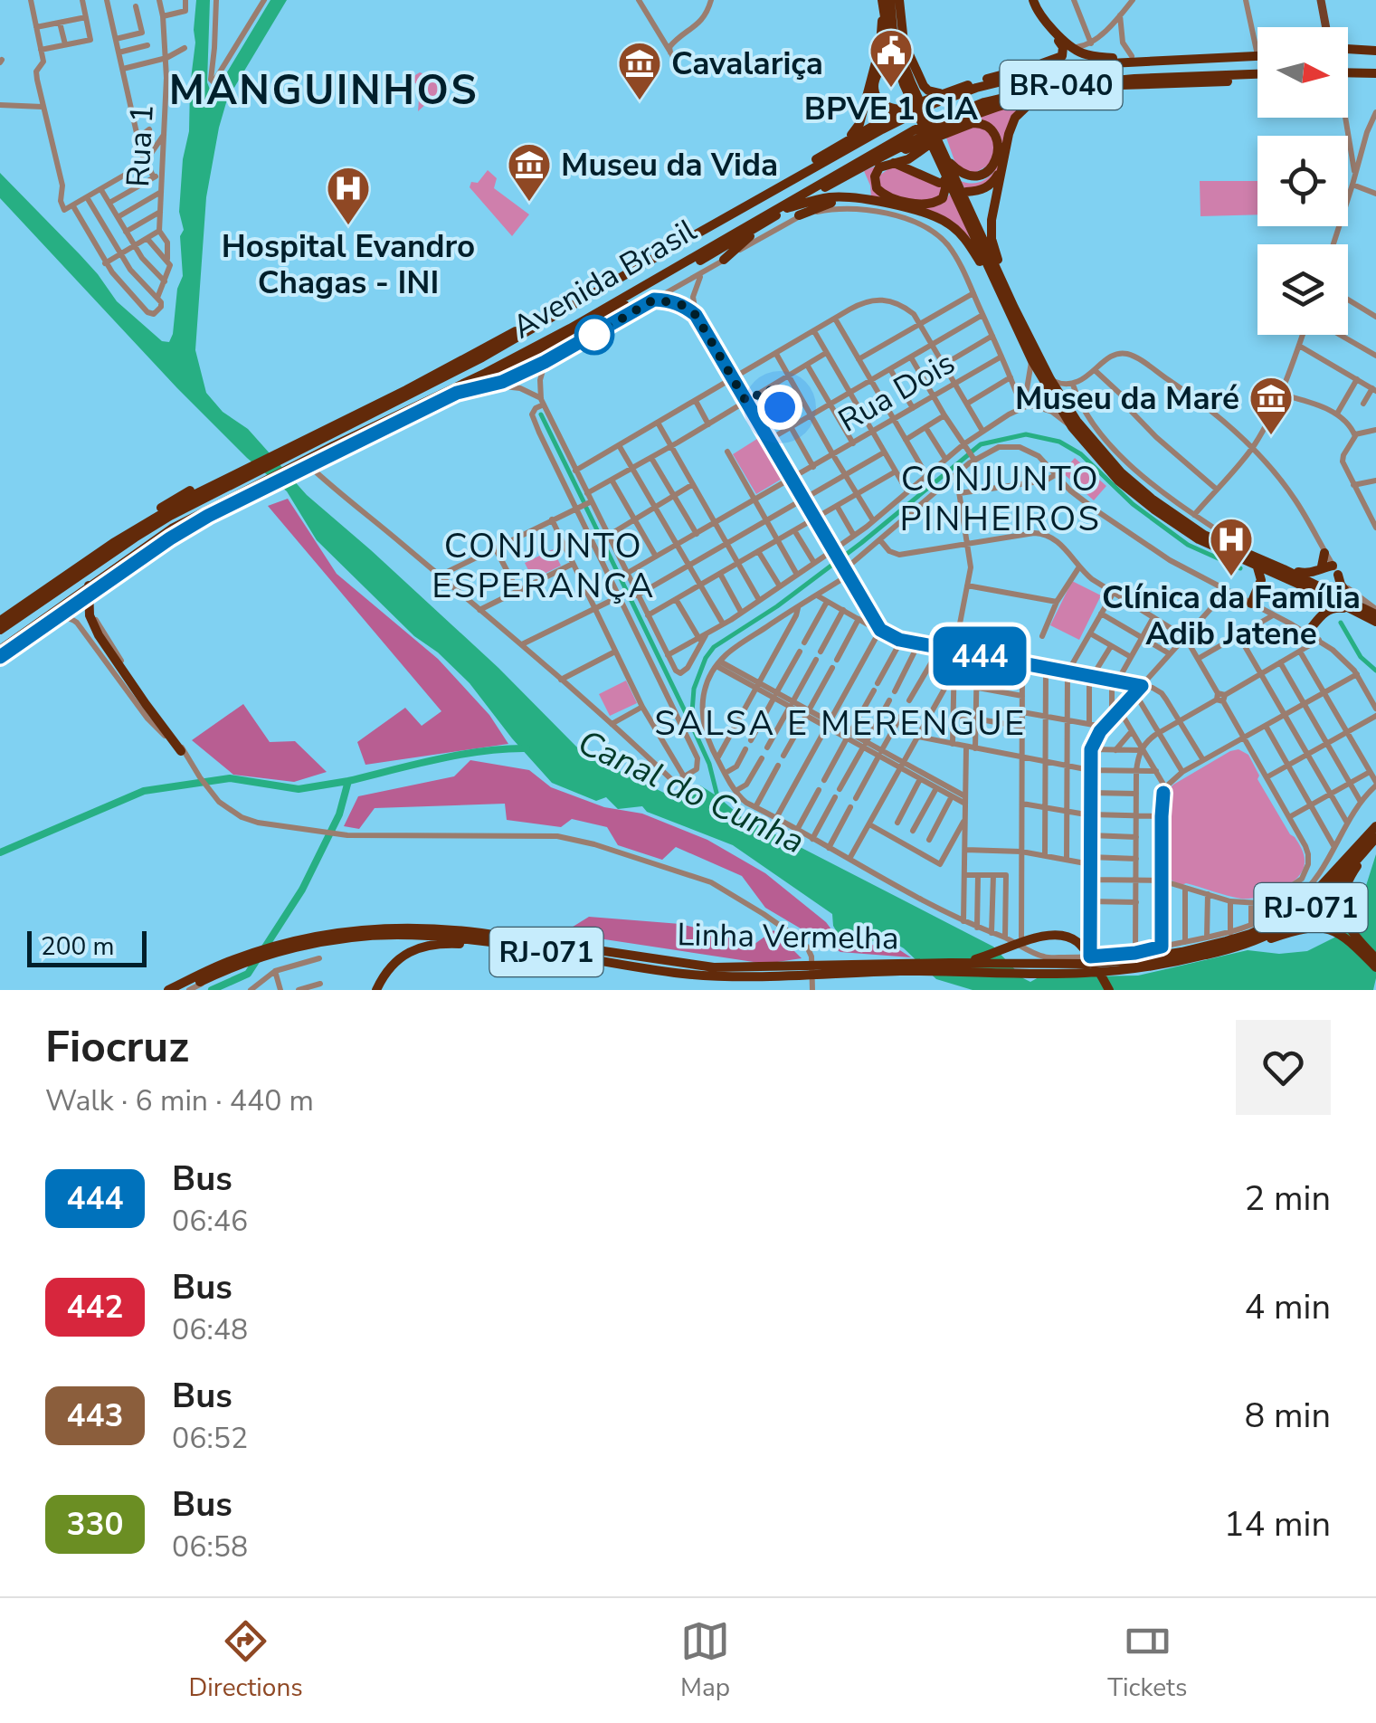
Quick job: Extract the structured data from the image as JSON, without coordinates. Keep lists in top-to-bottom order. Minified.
{"streets":{"highway":["BR-040","Avenida Brasil","RJ-071","Linha Vermelha"],"street":["Rua 1","Rua Dois"]},"districts":["MANGUINHOS","CONJUNTO PINHEIROS","CONJUNTO ESPERANÇA","SALSA E MERENGUE"],"water":["Canal do Cunha"],"places":{"public building":["BPVE 1 CIA"],"museum":["Cavalariça","Museu da Vida","Museu da Maré"],"hospital":["Hospital Evandro Chagas - INI","Clínica da Família Adib Jatene"]},"lines":["bus line 444"],"scale_bar":"200 m","north":"right","page":{"on_map":"444","scale":"200 m","heading":["Fiocruz","Walk · 6 min · 440 m"],"list":[{"mark":"444","name":"Bus","note":"06:46","value":"2 min"},{"mark":"442","name":"Bus","note":"06:48","value":"4 min"},{"mark":"443","name":"Bus","note":"06:52","value":"8 min"},{"mark":"330","name":"Bus","note":"06:58","value":"14 min"}],"tabs":["Directions","Map","Tickets"]}}
